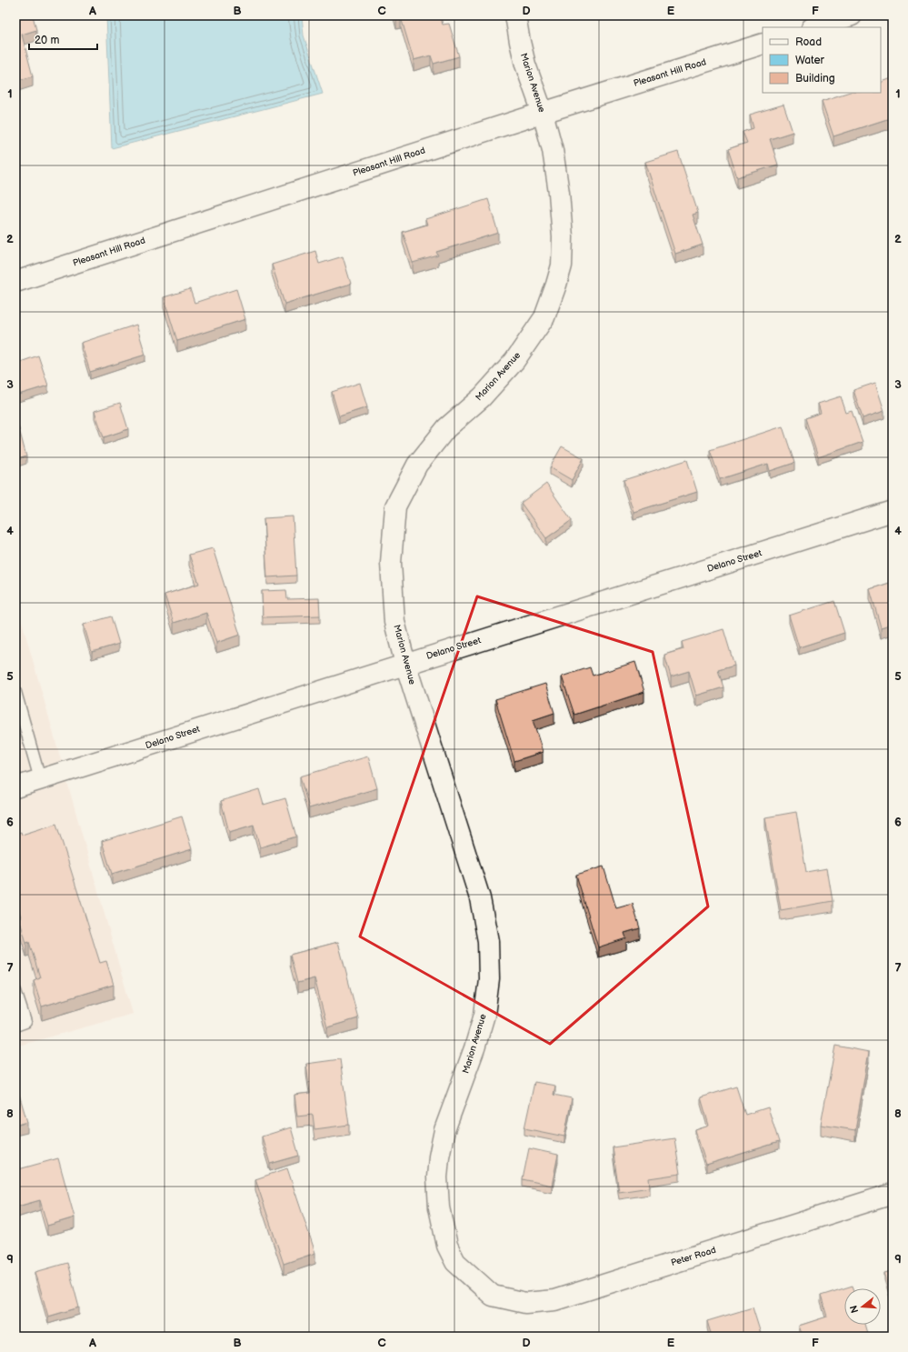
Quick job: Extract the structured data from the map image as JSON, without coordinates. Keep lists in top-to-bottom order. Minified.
{"streets":{"street":["Pleasant Hill Road","Marion Avenue","Delano Street","Peter Road"]},"crossings":[["Pleasant Hill Road","Marion Avenue"],["Marion Avenue","Delano Street"],["Marion Avenue","Peter Road"]],"legend":["Road","Water","Building"],"scale_bar":"20 m","north":"left","grid":{"columns":["A","B","C","D","E","F"],"rows":["1","2","3","4","5","6","7","8","9"]}}
